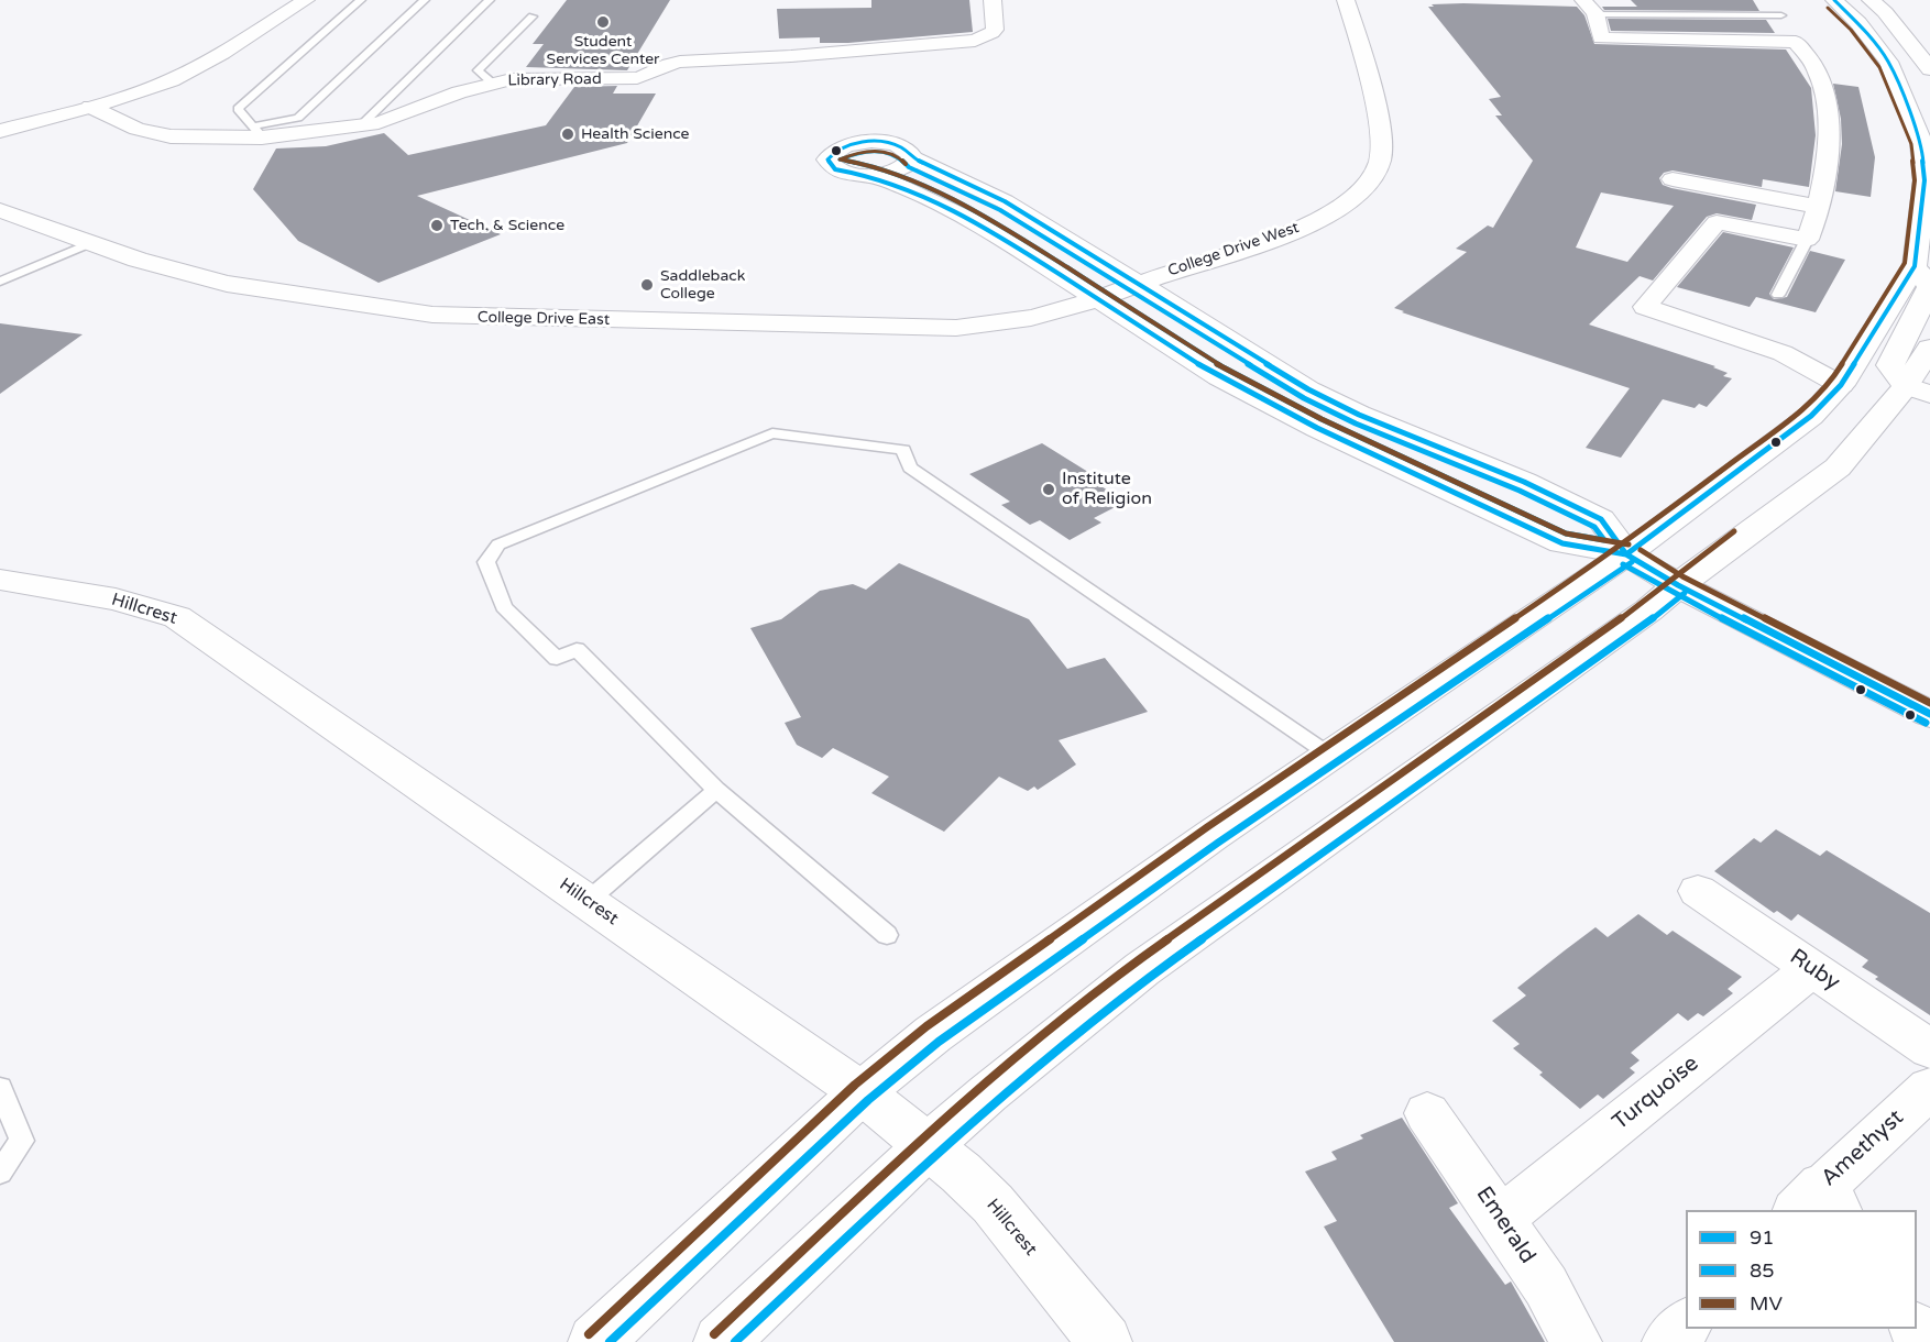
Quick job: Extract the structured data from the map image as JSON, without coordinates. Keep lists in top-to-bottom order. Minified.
{"streets":{"street":["Library Road","College Drive West","College Drive East","Hillcrest","Ruby","Turquoise","Amethyst","Emerald"]},"crossings":[["College Drive West","College Drive East"],["Ruby","Turquoise"],["Turquoise","Emerald"]],"places":["Student Services Center","Health Science","Tech. & Science","Saddleback College","Institute of Religion"],"lines":["transit line 91","transit line MV","transit line 85"],"legend":["91","85","MV"]}
